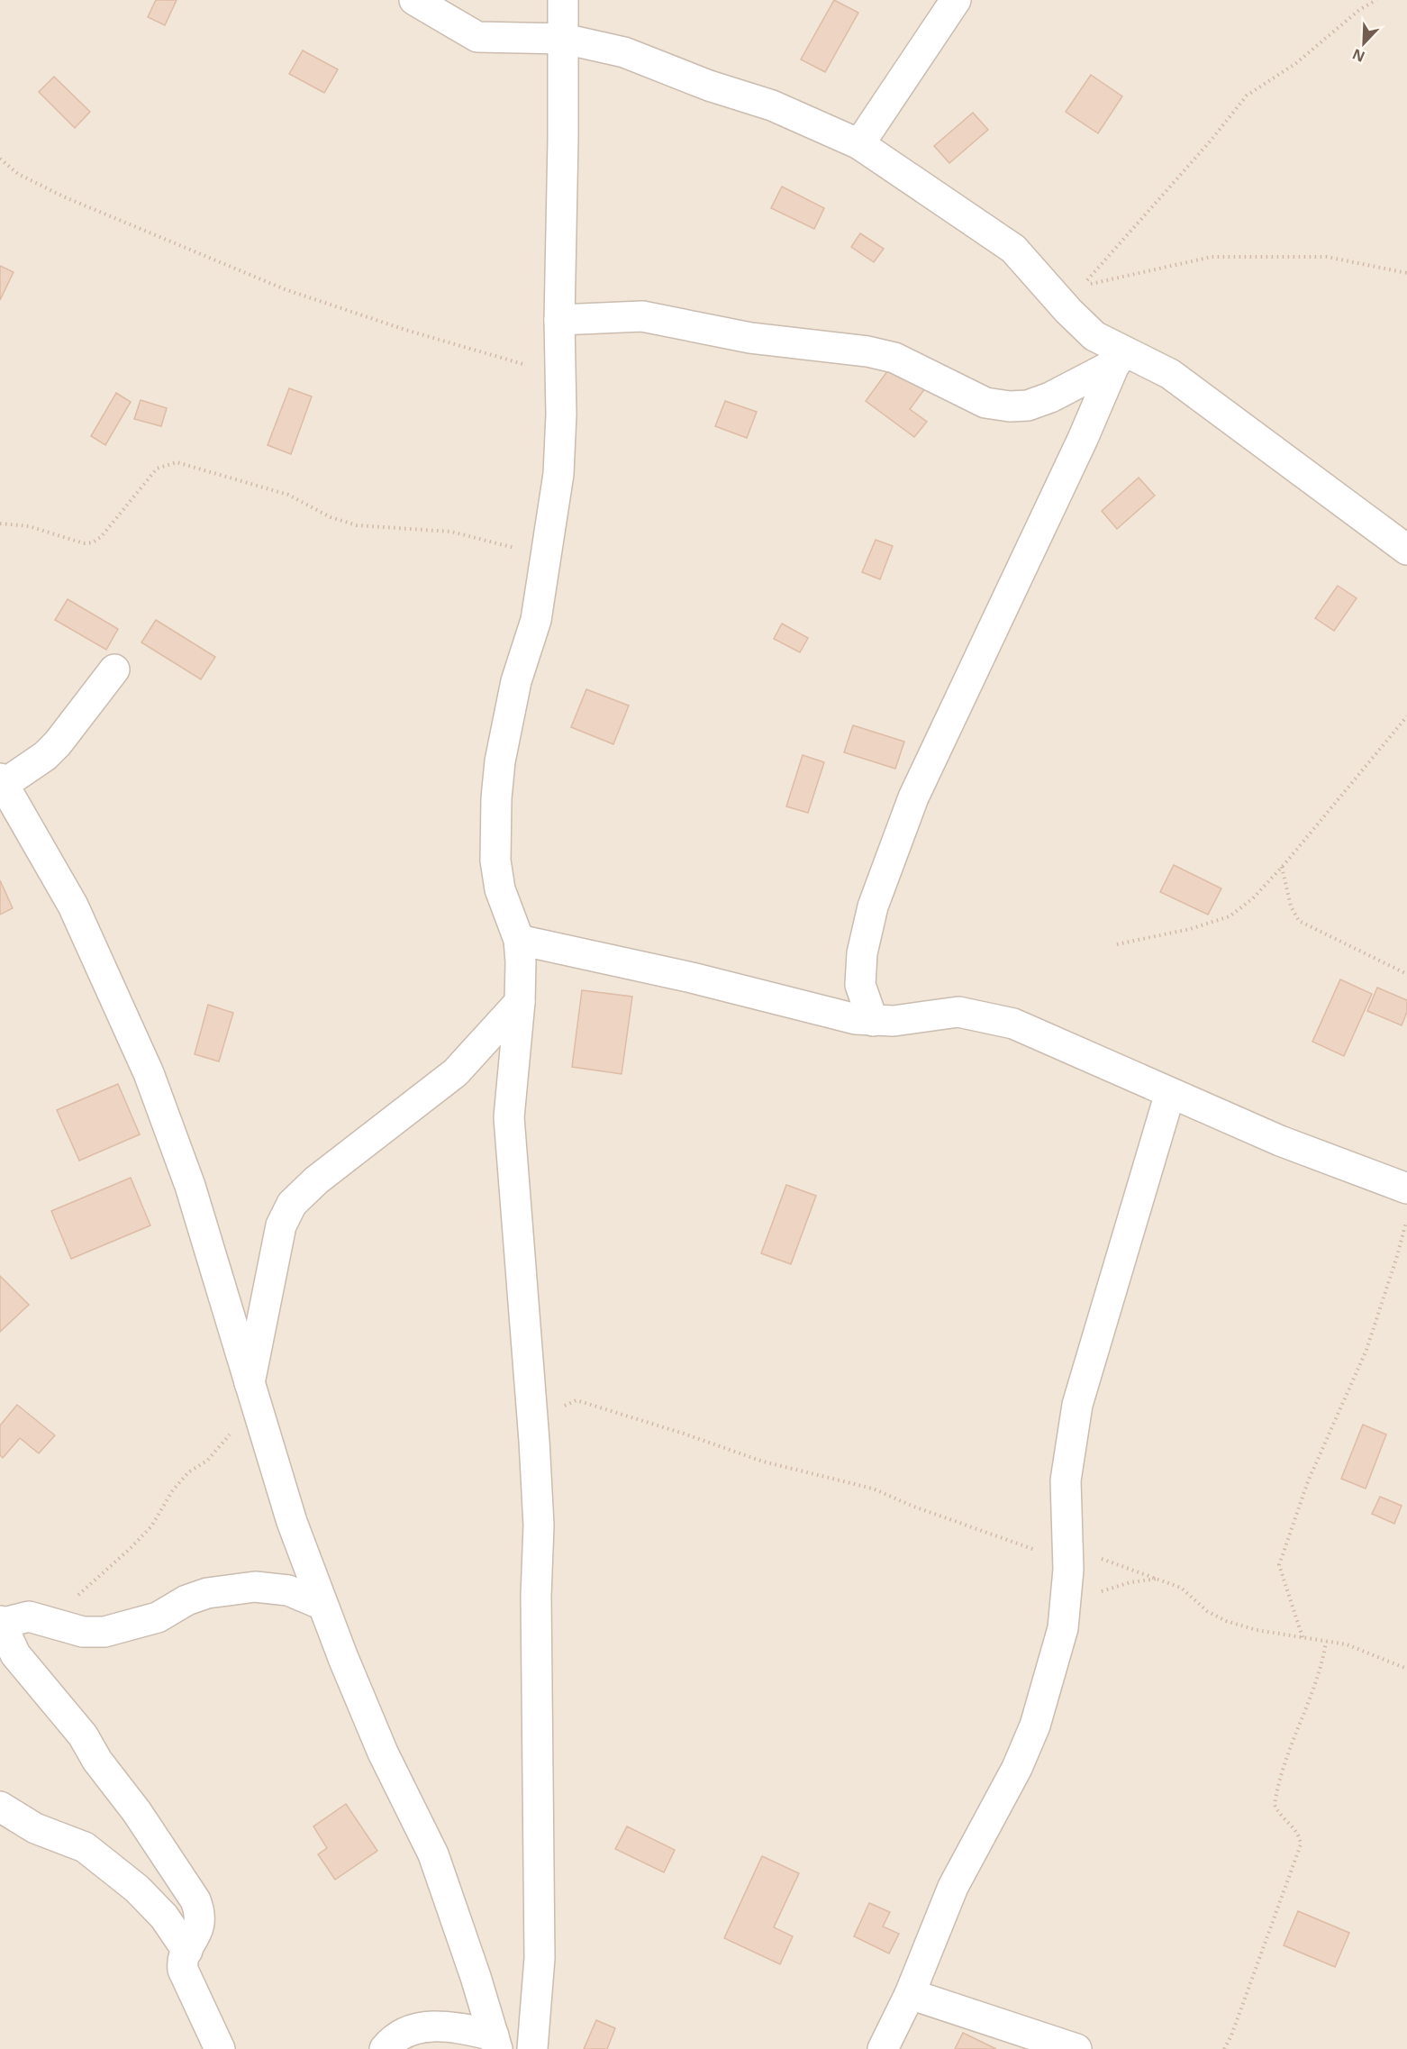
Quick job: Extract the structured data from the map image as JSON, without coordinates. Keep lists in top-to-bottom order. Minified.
{"north":"bottom left"}
